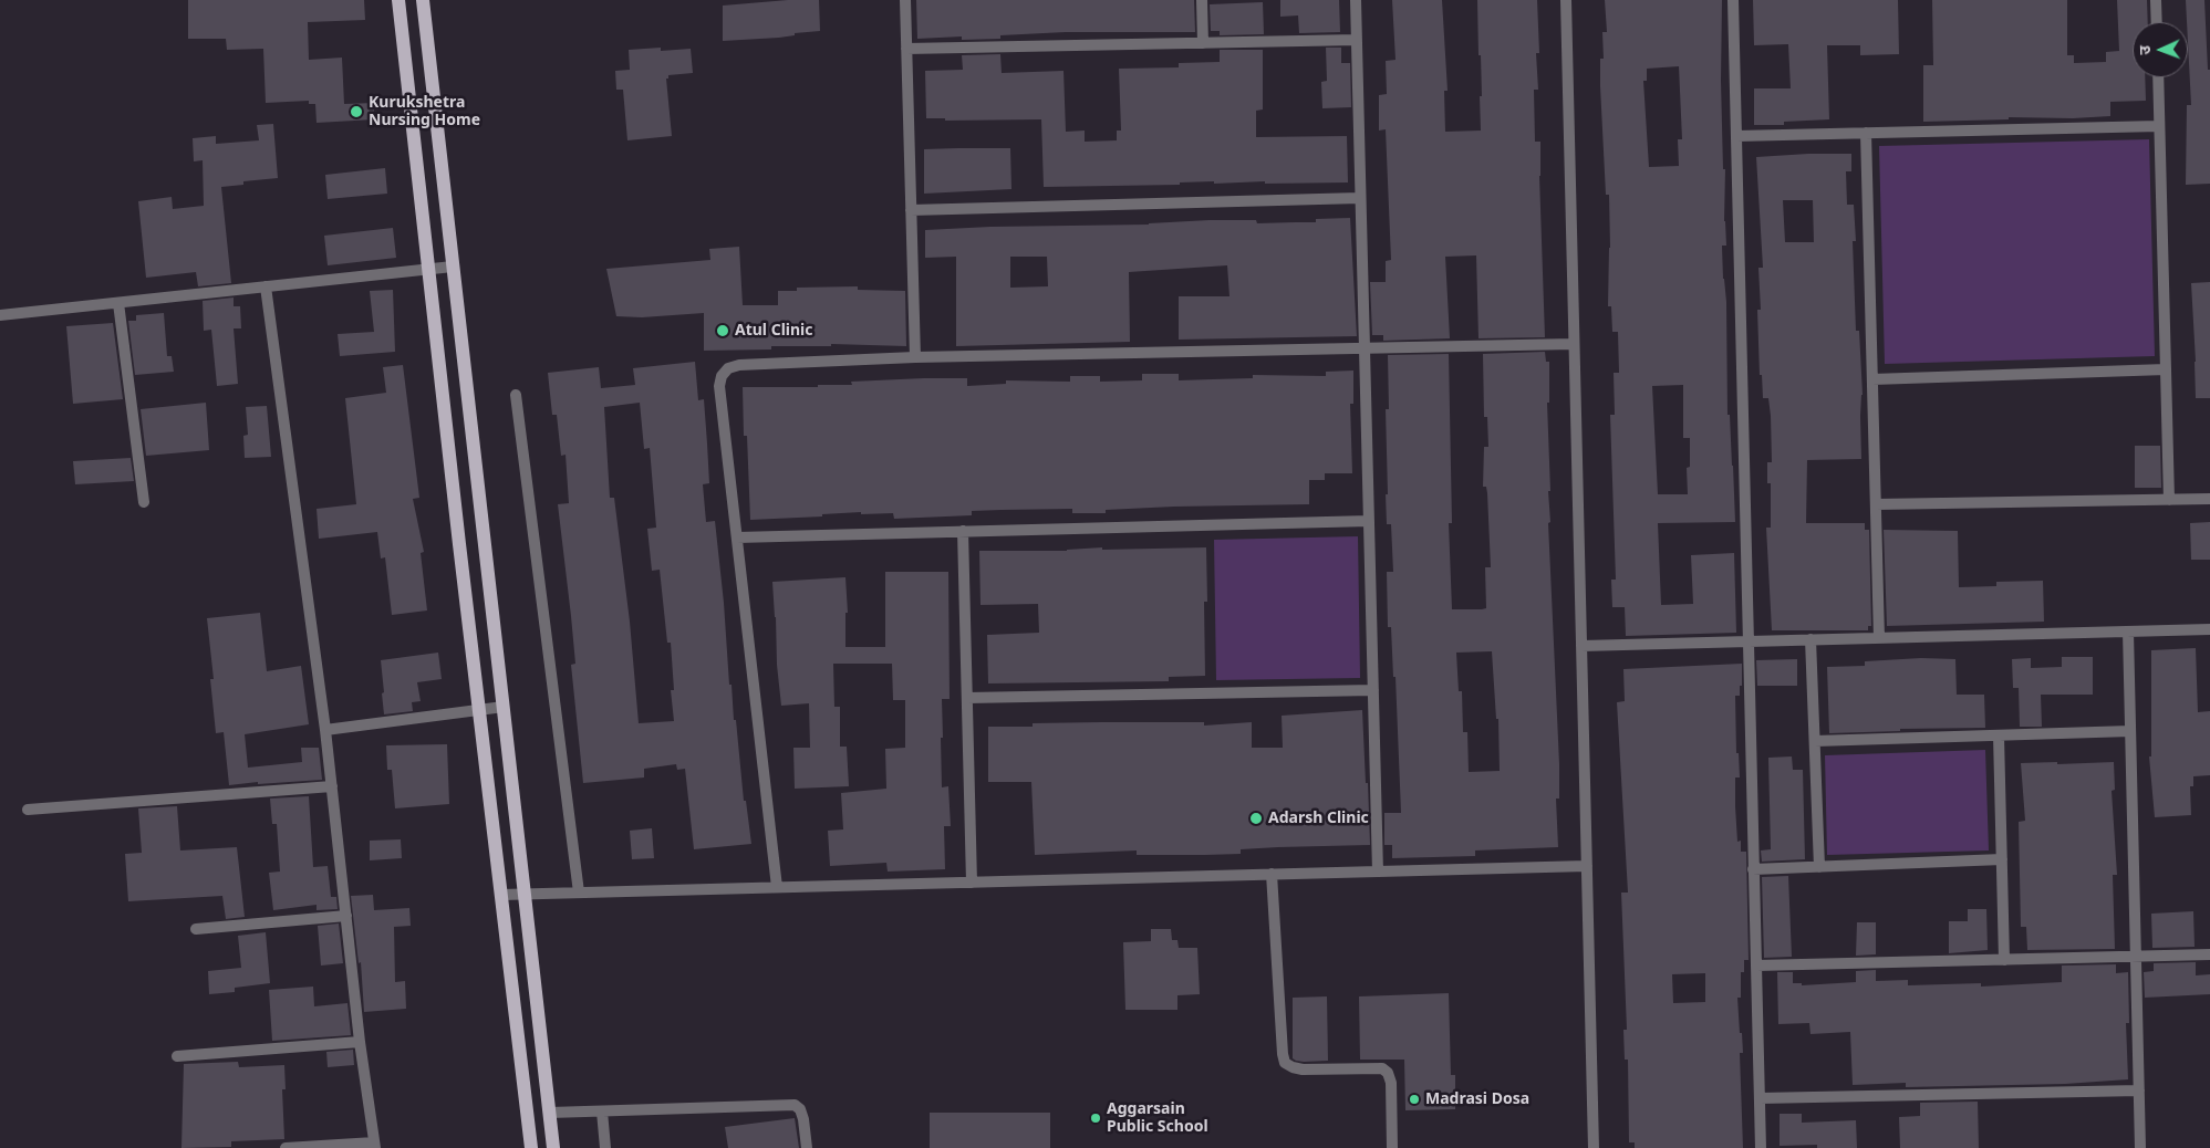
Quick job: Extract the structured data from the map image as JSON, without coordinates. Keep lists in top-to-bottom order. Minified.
{"places":["Kurukshetra Nursing Home","Atul Clinic","Adarsh Clinic","Madrasi Dosa","Aggarsain Public School"],"north":"left"}
